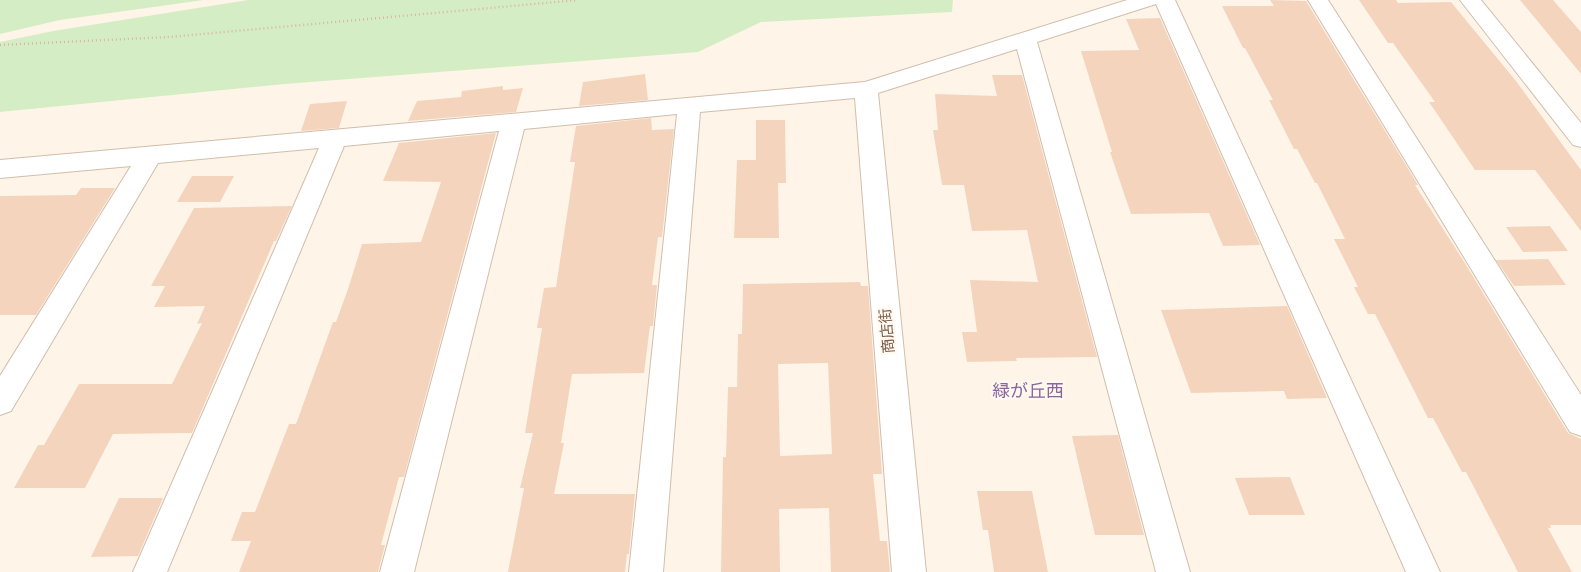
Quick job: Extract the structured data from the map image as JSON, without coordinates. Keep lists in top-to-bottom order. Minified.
{"streets":{"street":["商店街"]},"districts":["緑が丘西"]}
